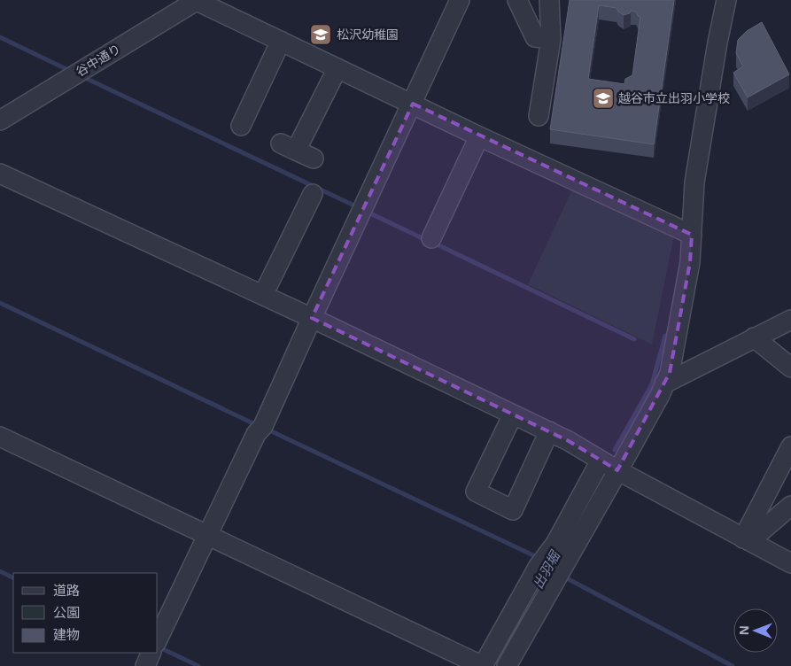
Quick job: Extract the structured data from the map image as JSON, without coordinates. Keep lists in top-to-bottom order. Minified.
{"streets":{"street":["谷中通り"]},"water":["出羽堀"],"places":{"school or university":["松沢幼稚園","越谷市立出羽小学校"]},"legend":["道路","公園","建物"],"north":"left"}
